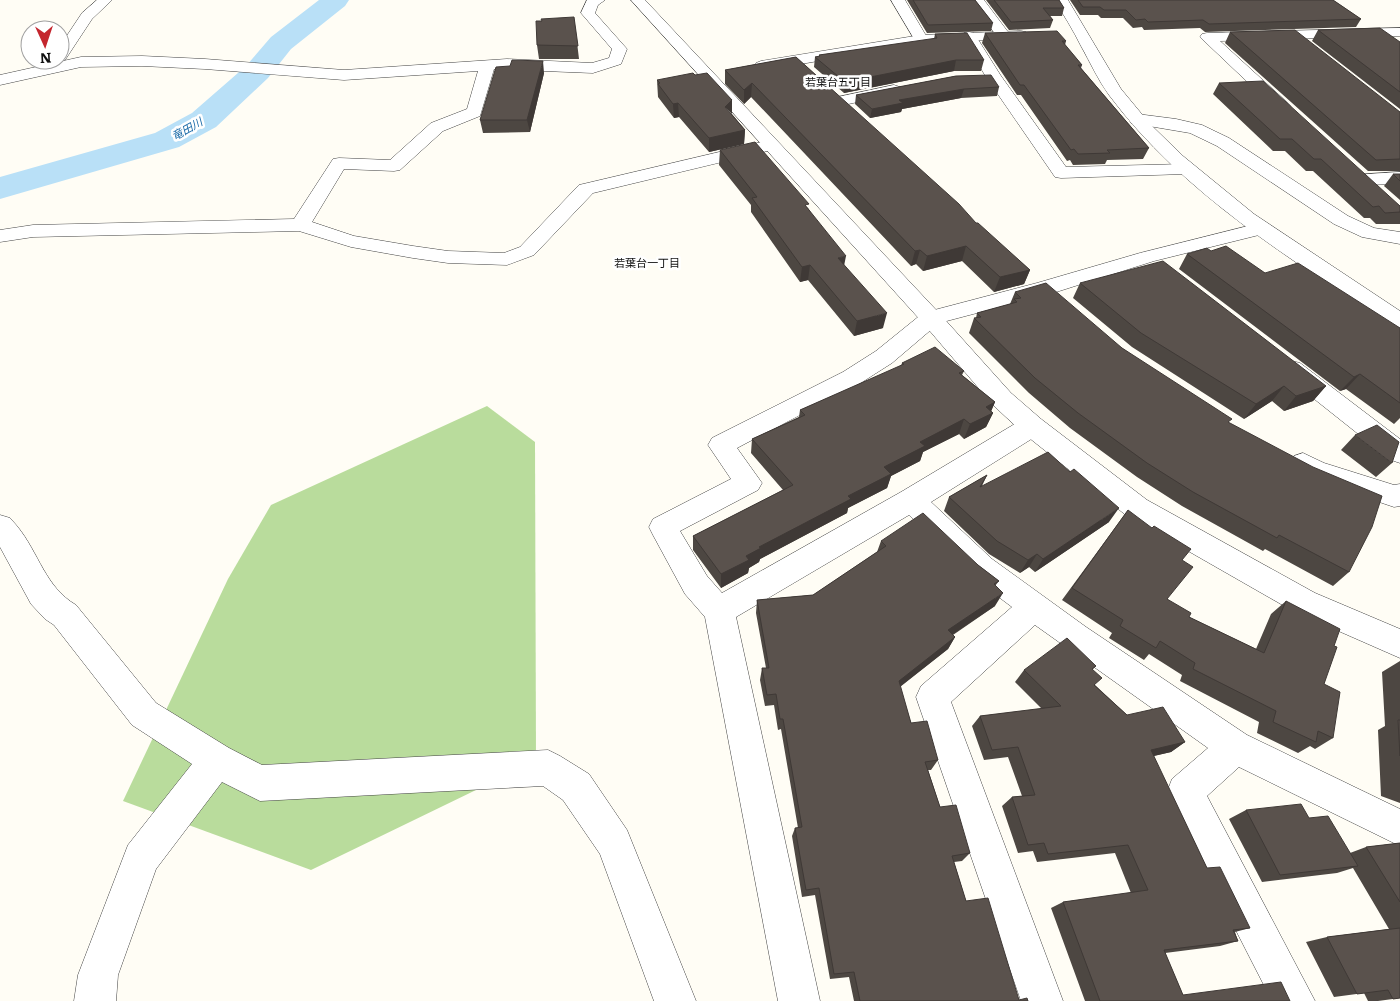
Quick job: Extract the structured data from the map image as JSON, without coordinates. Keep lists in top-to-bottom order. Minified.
{"districts":["若葉台五丁目","若葉台一丁目"],"water":["竜田川"],"north":"bottom"}
